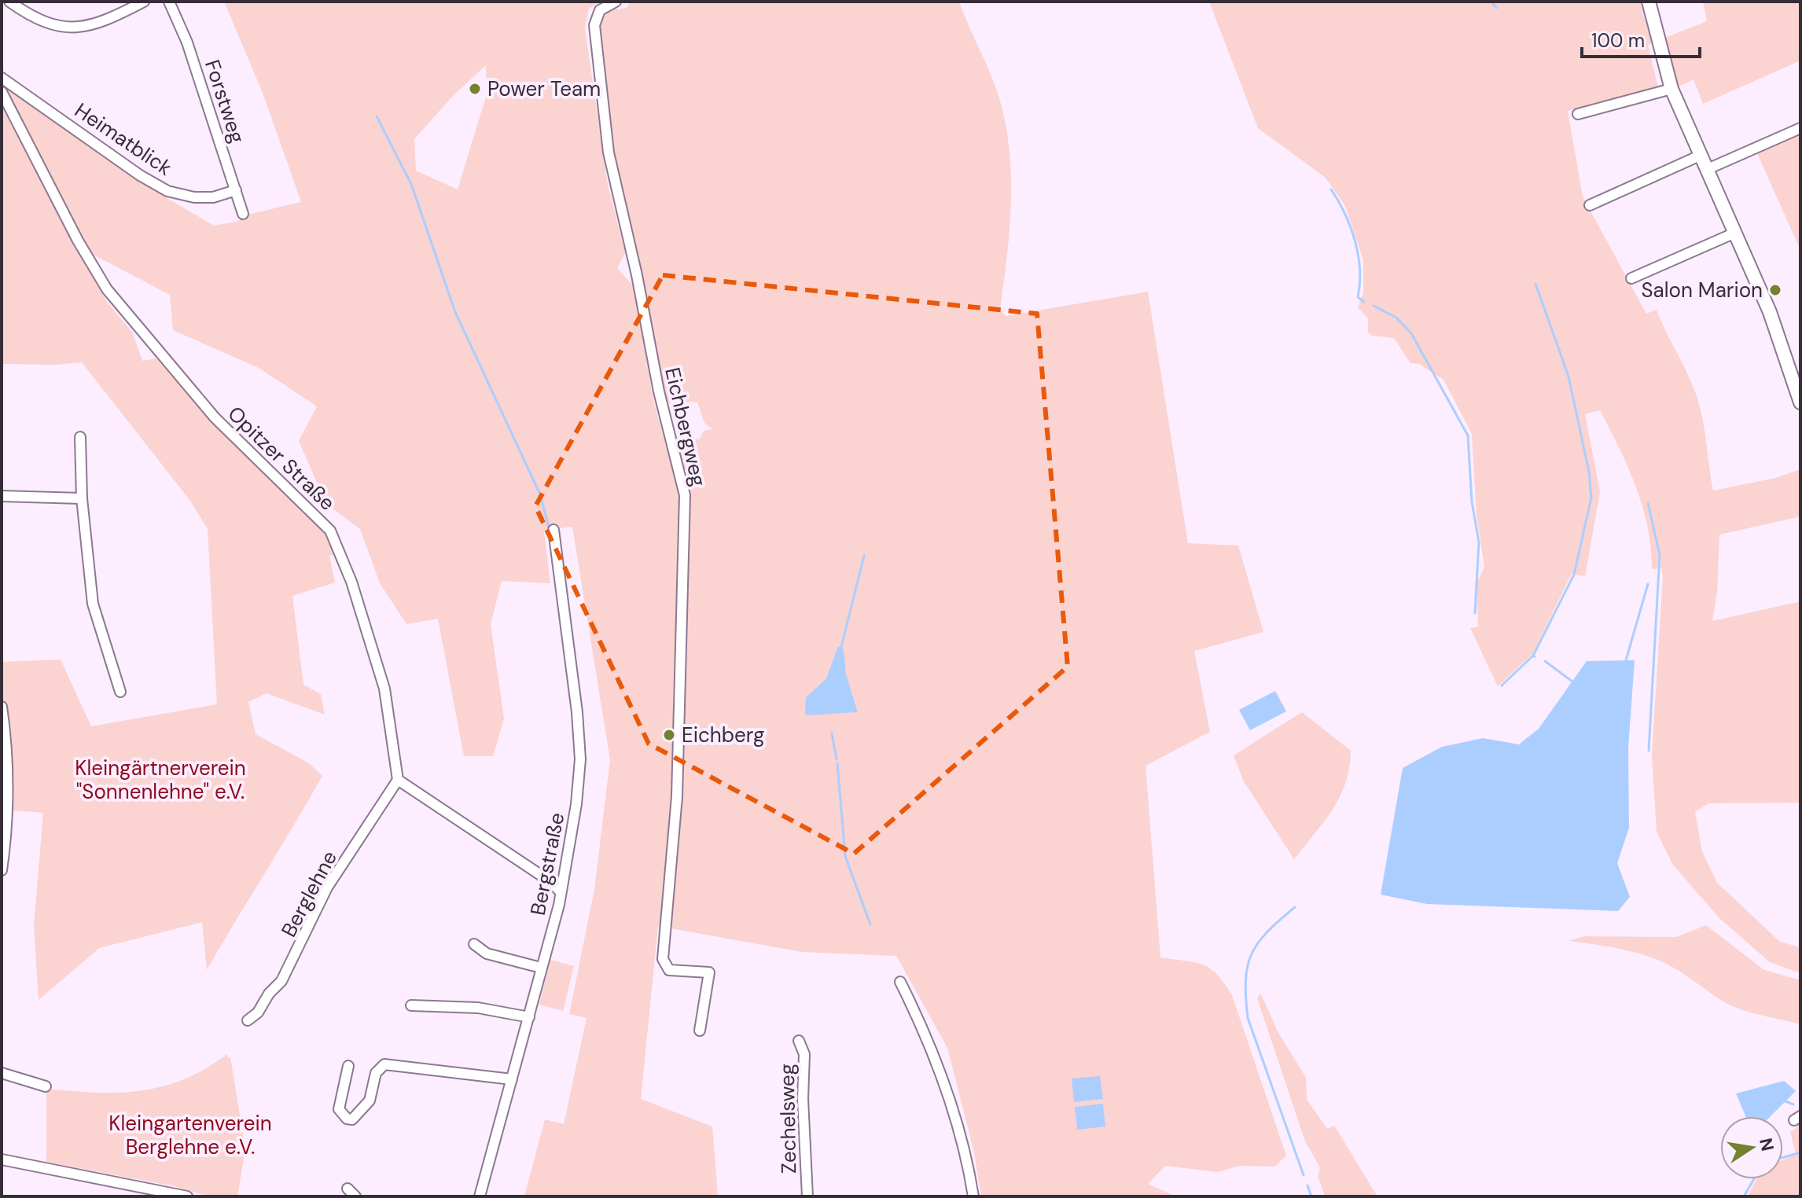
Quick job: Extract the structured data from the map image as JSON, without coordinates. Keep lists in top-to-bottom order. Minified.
{"streets":{"street":["Forstweg","Heimatblick","Eichbergweg","Opitzer Straße","Bergstraße","Berglehne","Zechelsweg"]},"crossings":[["Forstweg","Heimatblick"],["Opitzer Straße","Berglehne"]],"parks":["Kleingärtnerverein \"Sonnenlehne\" e.V.","Kleingartenverein Berglehne e.V."],"places":["Power Team","Salon Marion","Eichberg"],"scale_bar":"100 m","north":"right"}
